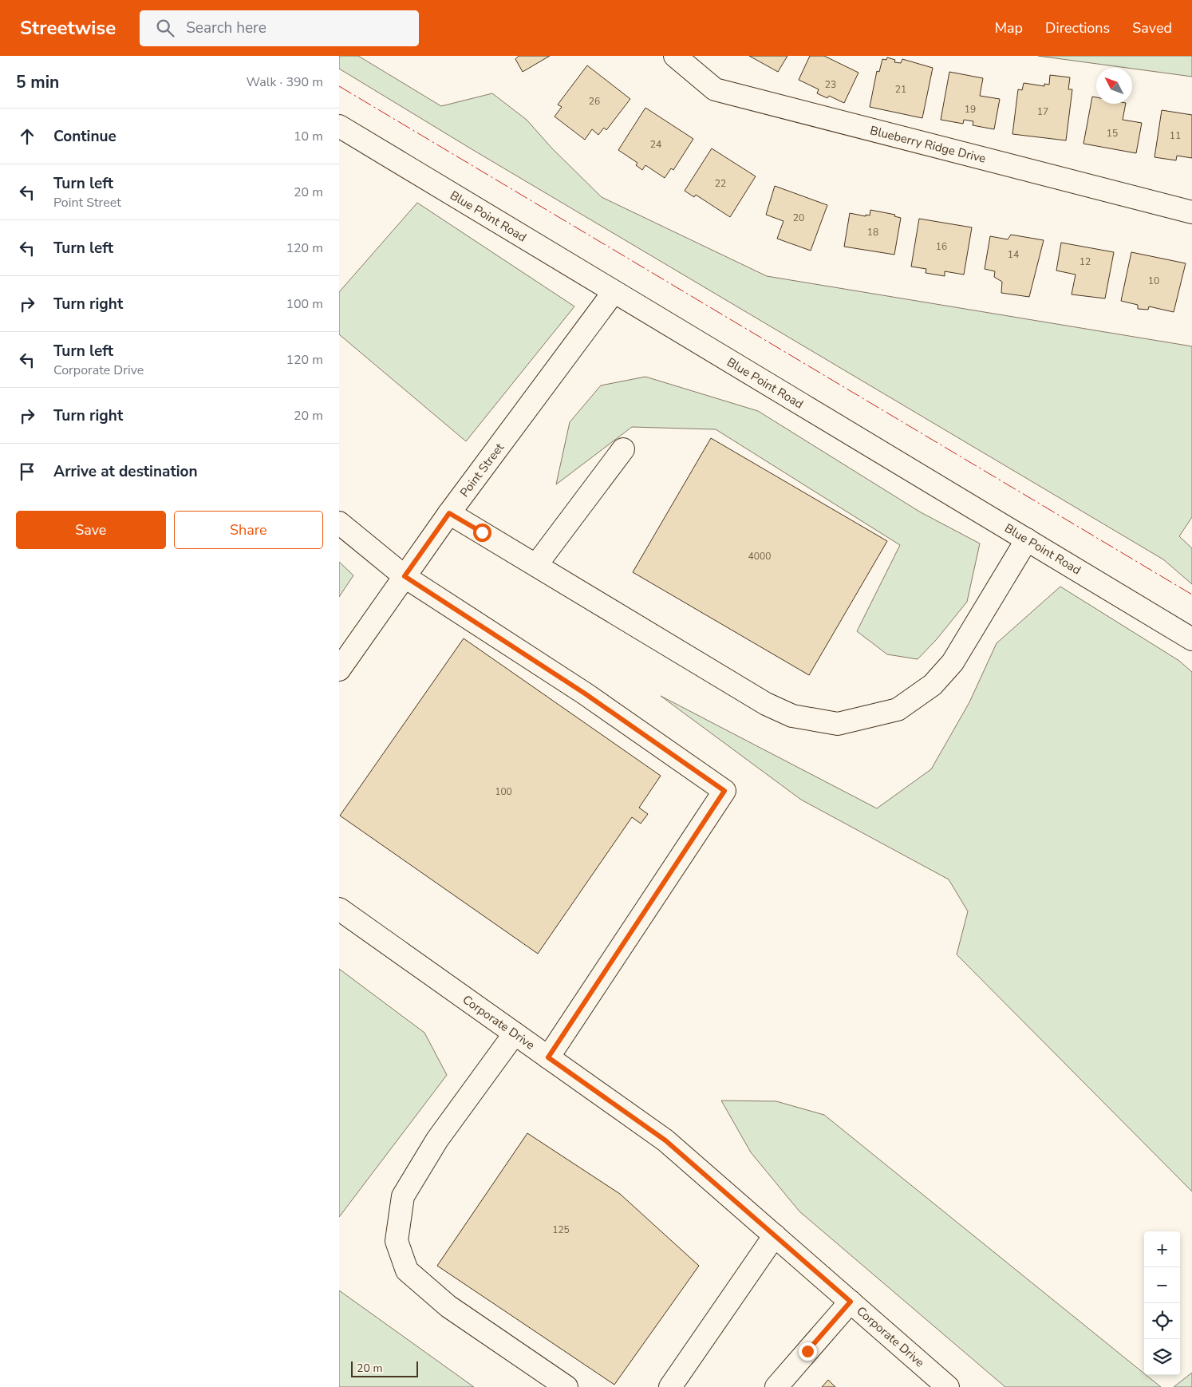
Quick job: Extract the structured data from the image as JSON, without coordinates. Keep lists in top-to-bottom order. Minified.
{"streets":{"street":["Blueberry Ridge Drive","Blue Point Road","Point Street","Corporate Drive"]},"crossings":[["Blue Point Road","Point Street"]],"house_numbers":["23","21","26","19","17","15","11","24","22","20","18","16","14","12","10","4000","100","125"],"scale_bar":"20 m","north":"top left","page":{"header":"Streetwise","search":"Search here","nav":["Map","Directions","Saved"],"heading":["5 min","Walk · 390 m"],"list":[["Continue","10 m"],["Turn left","Point Street","20 m"],["Turn left","120 m"],["Turn right","100 m"],["Turn left","Corporate Drive","120 m"],["Turn right","20 m"],"Arrive at destination"],"buttons":["Save","Share"],"map_buttons":["+","−"],"scale":"20 m"}}
